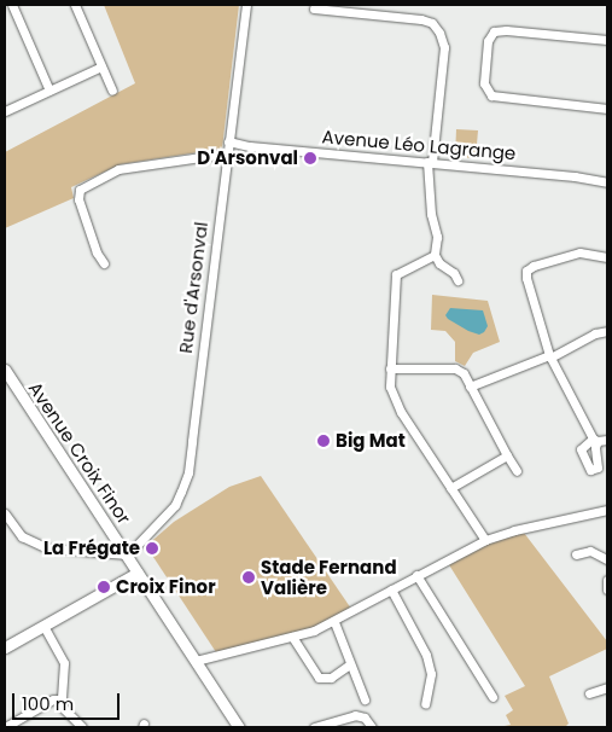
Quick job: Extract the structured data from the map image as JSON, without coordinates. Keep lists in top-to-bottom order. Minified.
{"streets":{"main road":["Avenue Croix Finor"],"street":["Avenue Léo Lagrange","Rue d'Arsonval"]},"crossings":[["Avenue Léo Lagrange","Rue d'Arsonval"],["Rue d'Arsonval","Avenue Croix Finor"]],"places":["D'Arsonval","Big Mat","La Frégate","Stade Fernand Valière","Croix Finor"],"scale_bar":"100 m"}
